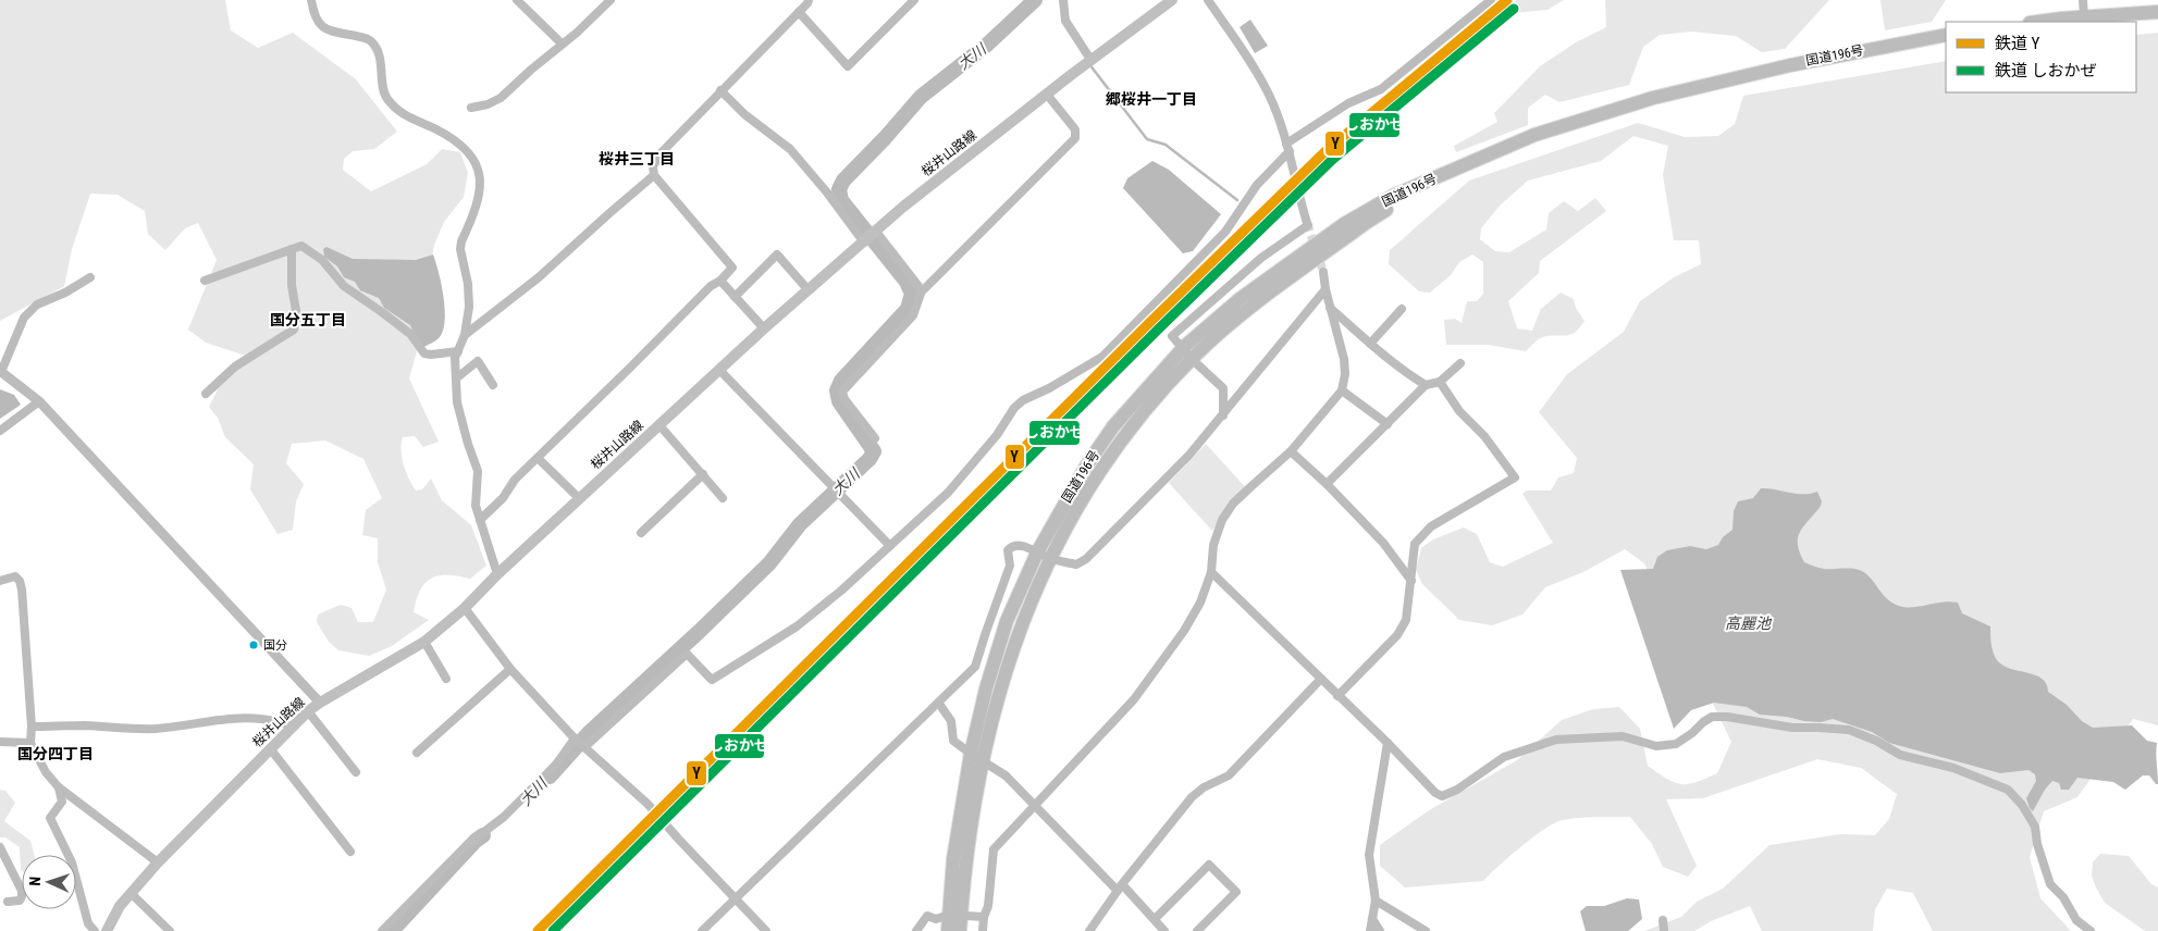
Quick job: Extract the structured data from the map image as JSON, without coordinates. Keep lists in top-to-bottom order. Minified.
{"streets":{"highway":["国道196号"],"main road":["桜井山路線"]},"districts":["郷桜井一丁目","桜井三丁目","国分五丁目","国分四丁目"],"water":["大川","高麗池"],"places":["国分"],"lines":["rail line Y","rail line しおかぜ"],"legend":["鉄道 Y","鉄道 しおかぜ"],"north":"left"}
